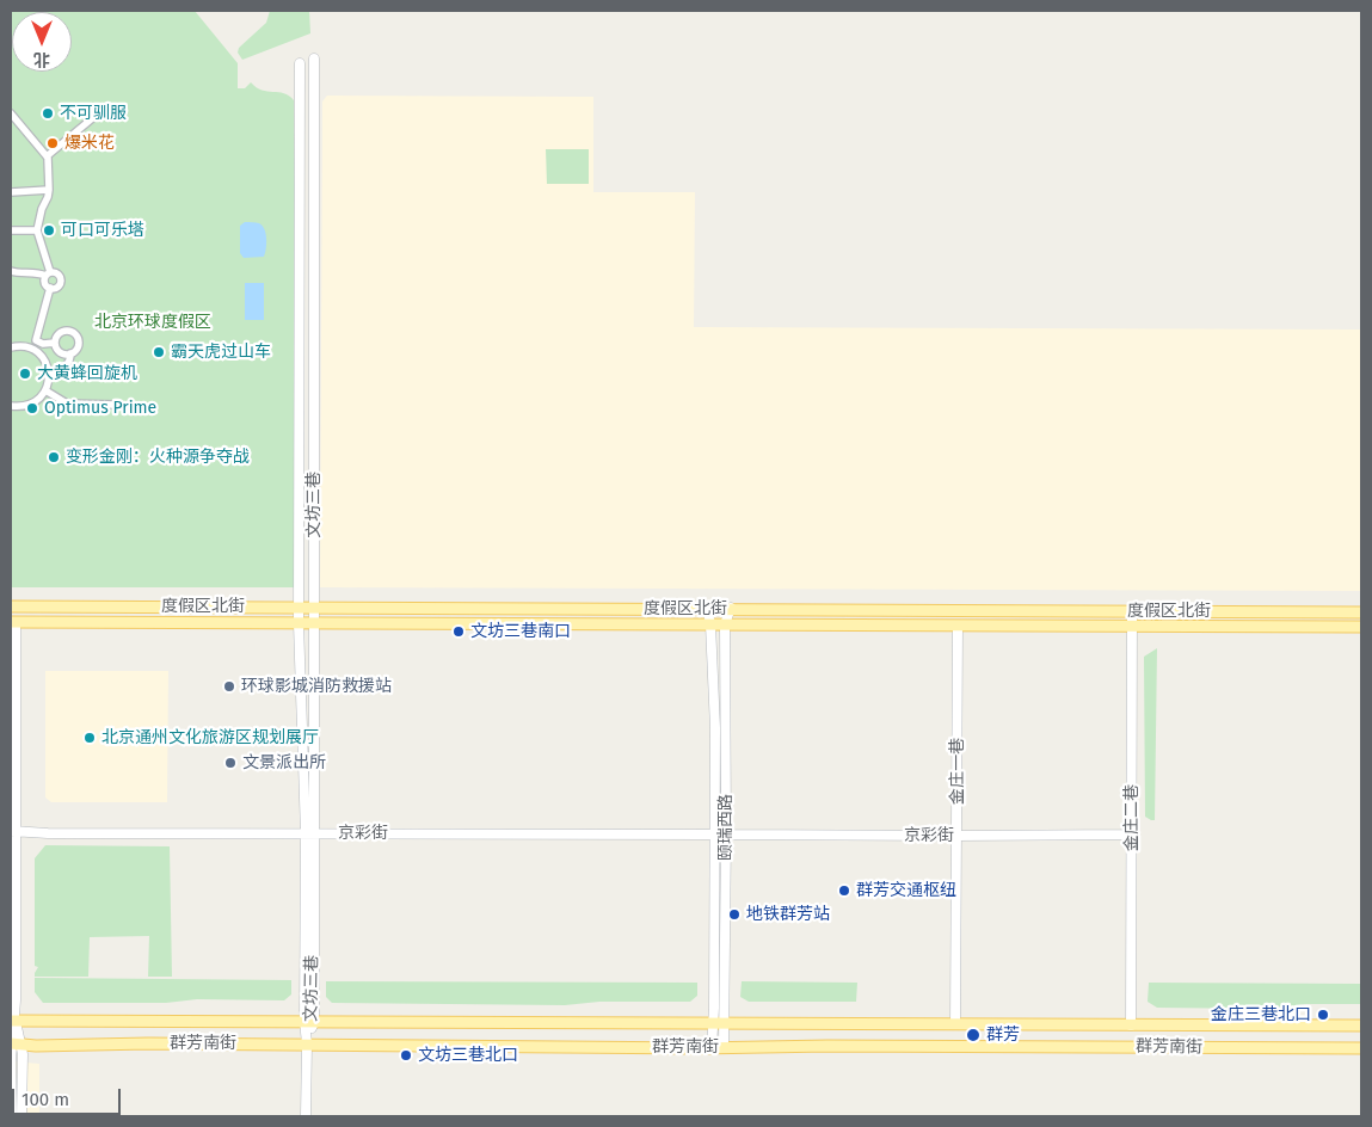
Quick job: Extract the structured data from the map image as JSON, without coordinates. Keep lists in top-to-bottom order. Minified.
{"streets":{"main road":["文坊三巷","度假区北街","金庄一巷","金庄二巷","颐瑞西路","京彩街","群芳南街"]},"crossings":[["文坊三巷","度假区北街"],["文坊三巷","京彩街"],["文坊三巷","群芳南街"],["度假区北街","金庄一巷"],["度假区北街","金庄二巷"],["度假区北街","颐瑞西路"],["金庄一巷","京彩街"],["金庄一巷","群芳南街"],["金庄二巷","京彩街"],["金庄二巷","群芳南街"],["颐瑞西路","京彩街"],["颐瑞西路","群芳南街"]],"parks":["北京环球度假区"],"places":["不可驯服","爆米花","可口可乐塔","霸天虎过山车","大黄蜂回旋机","Optimus Prime","变形金刚：火种源争夺战","文坊三巷南口","环球影城消防救援站","北京通州文化旅游区规划展厅","文景派出所","群芳交通枢纽","地铁群芳站","金庄三巷北口","群芳","文坊三巷北口"],"scale_bar":"100 m","north":"bottom"}
